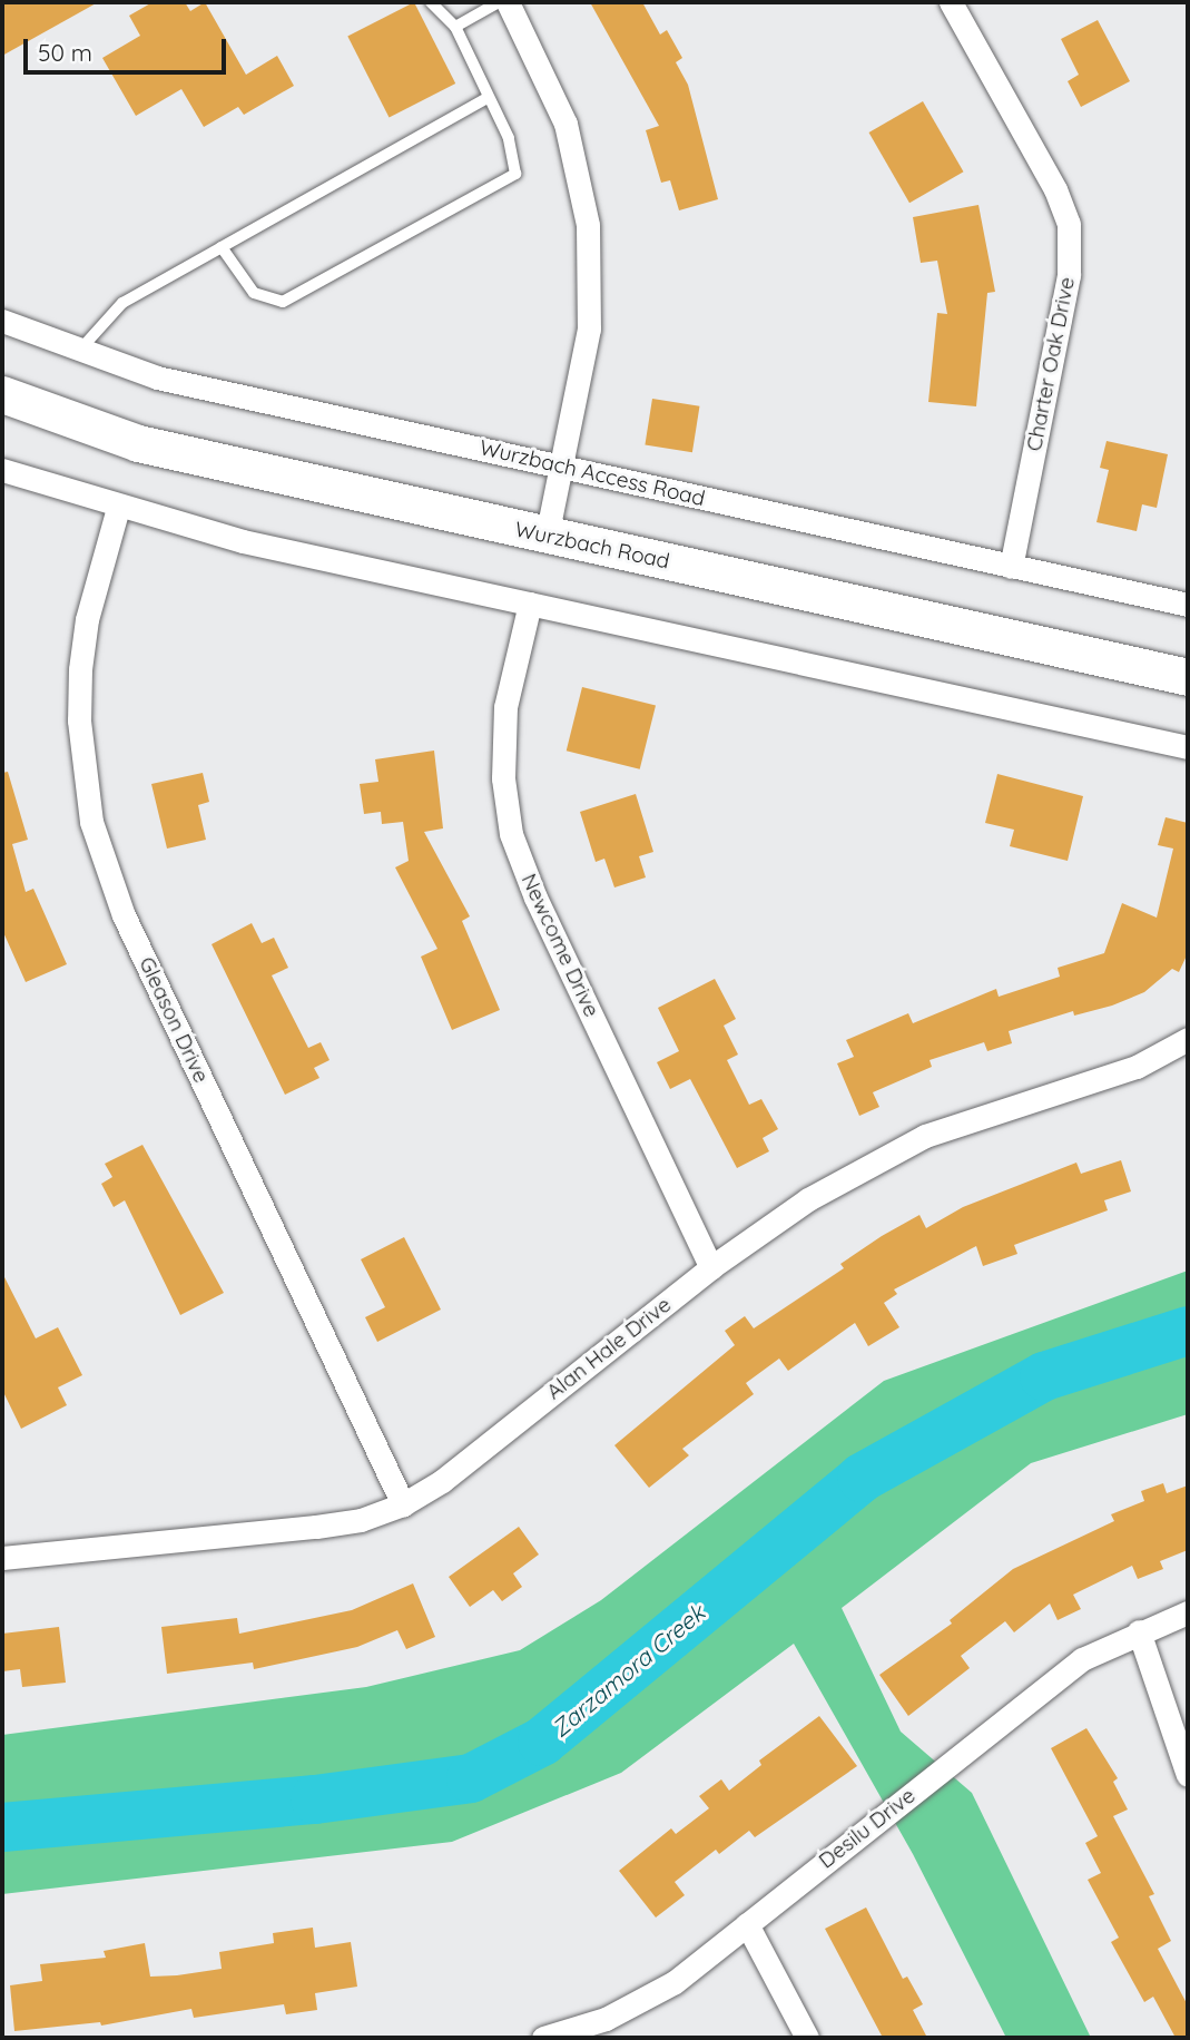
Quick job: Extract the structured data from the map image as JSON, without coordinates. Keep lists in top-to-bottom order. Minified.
{"streets":{"main road":["Wurzbach Road"],"street":["Charter Oak Drive","Wurzbach Access Road","Newcome Drive","Gleason Drive","Alan Hale Drive","Desilu Drive"]},"crossings":[["Charter Oak Drive","Wurzbach Access Road"],["Newcome Drive","Alan Hale Drive"],["Gleason Drive","Alan Hale Drive"]],"water":["Zarzamora Creek"],"scale_bar":"50 m"}
